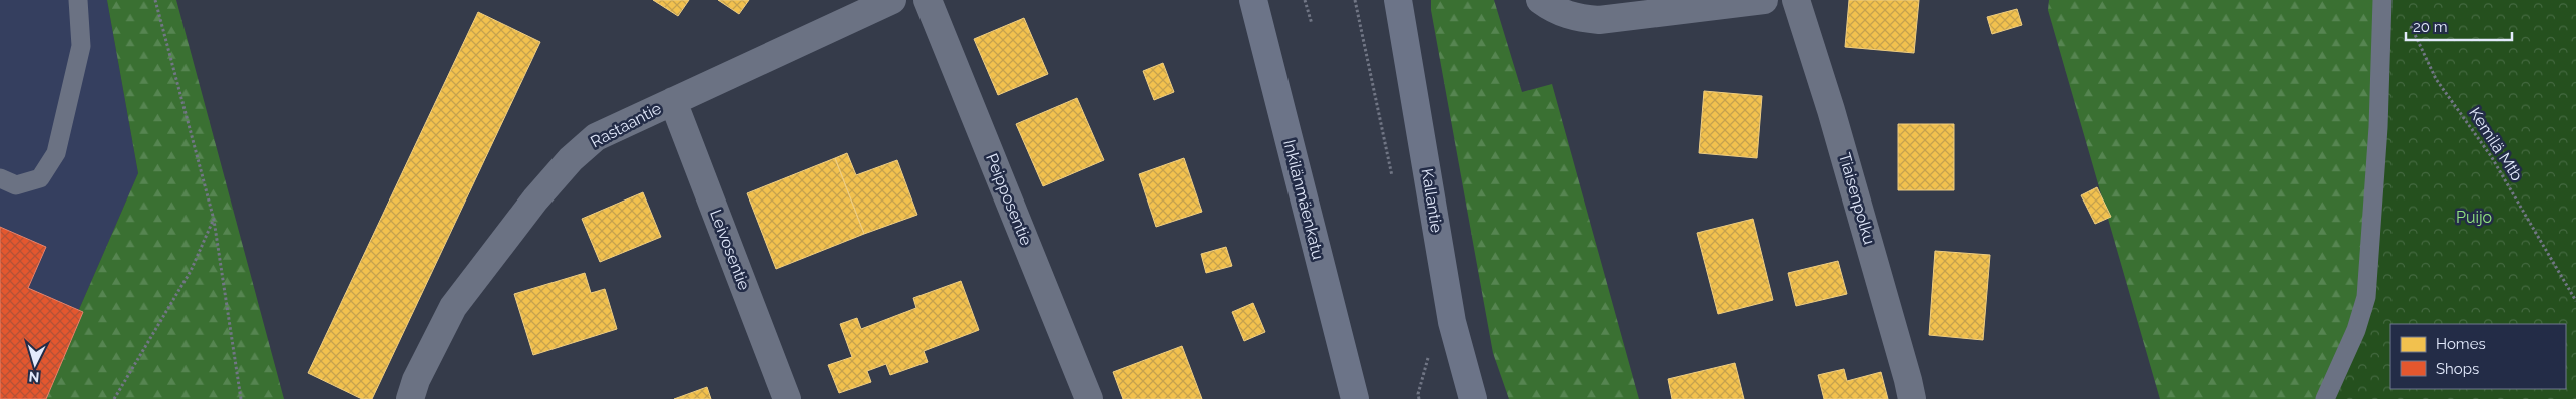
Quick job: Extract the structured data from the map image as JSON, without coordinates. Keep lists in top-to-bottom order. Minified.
{"streets":{"street":["Rastaantie","Tiaisenpolku","Peipposentie","Inkilänmäenkatu","Kallantie","Leivosentie"],"path":["Kemilä Mtb"]},"crossings":[["Rastaantie","Leivosentie"]],"parks":["Puijo"],"legend":["Homes","Shops"],"scale_bar":"20 m","north":"bottom"}
